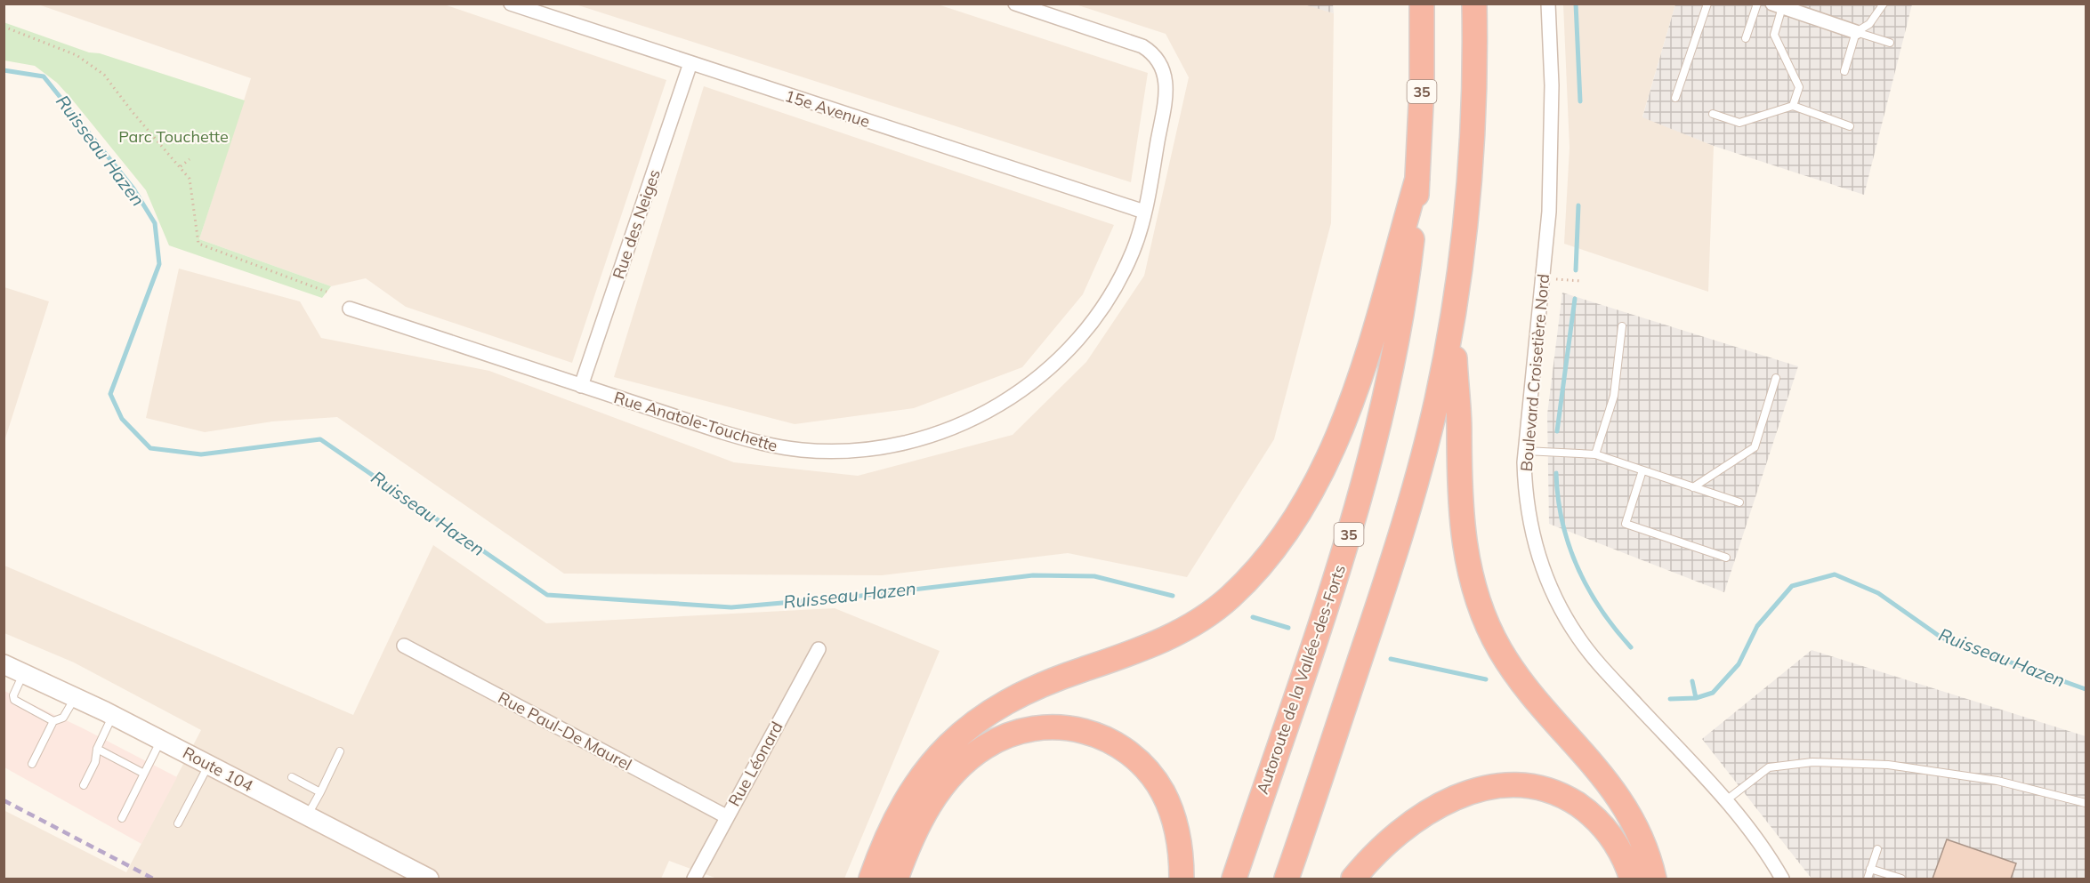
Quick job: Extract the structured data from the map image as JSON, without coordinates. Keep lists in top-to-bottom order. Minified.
{"streets":{"highway":["35","Autoroute de la Vallée-des-Forts"],"main road":["Route 104"],"street":["15e Avenue","Rue des Neiges","Boulevard Croisetière Nord","Rue Anatole-Touchette","Rue Paul-De Maurel","Rue Léonard"]},"crossings":[["15e Avenue","Rue des Neiges"],["15e Avenue","Rue Anatole-Touchette"],["Rue des Neiges","Rue Anatole-Touchette"],["Rue Paul-De Maurel","Rue Léonard"]],"water":["Ruisseau Hazen"],"parks":["Parc Touchette"]}
